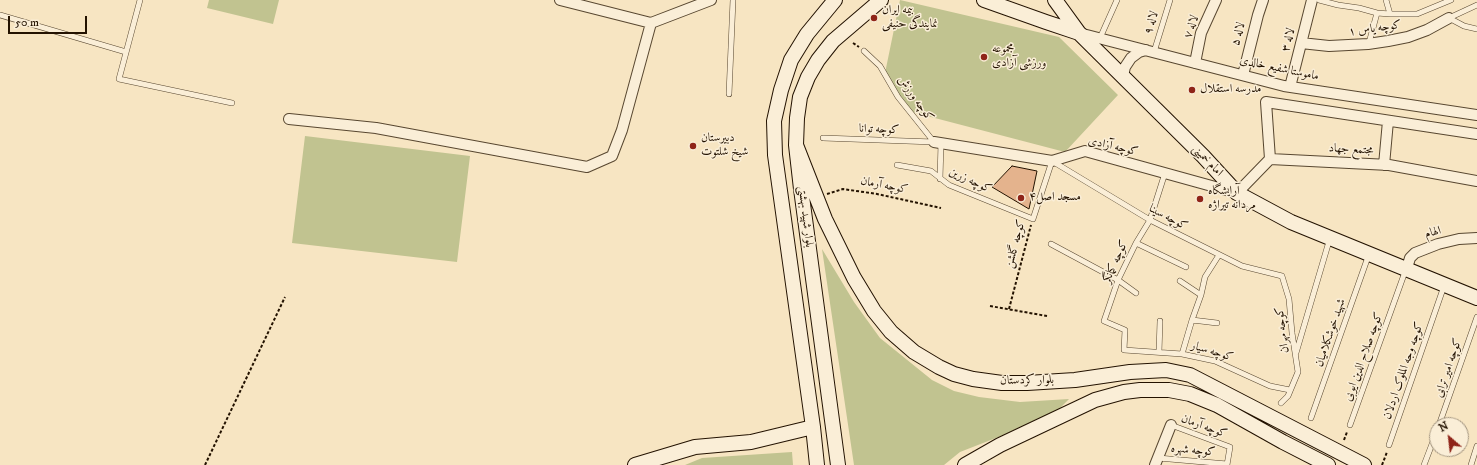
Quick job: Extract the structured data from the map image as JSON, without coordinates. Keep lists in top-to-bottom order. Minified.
{"streets":{"main road":["امام خمینی","بلوار شهید بهشتی","بلوار کردستان"],"street":["لاله ۷","کوچه یاس ۱","لاله ۵","لاله ۳","ماموستا شفیع خالدی","کوچه آزادی","مجتمع جهاد","الهام"],"lane":["لاله ۹","کوچه ورزش","کوچه توانا","کوچه زرین","کوچه آرمان","کوچه سینا","کوچه گلشن","کوچه کمانگر","کوچه مهران","شهید خوشکلامیان","کوچه سیار","کوچه صلاح الدین ایوبی","کوچه امیر ترابی","کوچه وجه الملوک اردلان","کوچه شهره"]},"crossings":[["لاله ۹","ماموستا شفیع خالدی"],["لاله ۷","ماموستا شفیع خالدی"],["کوچه یاس ۱","لاله ۳"],["لاله ۵","ماموستا شفیع خالدی"],["لاله ۳","ماموستا شفیع خالدی"],["ماموستا شفیع خالدی","امام خمینی"],["کوچه ورزش","کوچه توانا"],["کوچه ورزش","کوچه آزادی"],["کوچه توانا","کوچه آزادی"],["کوچه آزادی","امام خمینی"],["کوچه آزادی","کوچه سینا"],["کوچه آزادی","کوچه گلشن"],["کوچه آزادی","کوچه کمانگر"],["امام خمینی","الهام"],["امام خمینی","شهید خوشکلامیان"],["امام خمینی","کوچه صلاح الدین ایوبی"],["امام خمینی","کوچه وجه الملوک اردلان"],["کوچه زرین","کوچه گلشن"],["کوچه آرمان","کوچه شهره"],["بلوار شهید بهشتی","بلوار کردستان"],["کوچه سینا","کوچه گلشن"],["کوچه سینا","کوچه کمانگر"],["کوچه سینا","کوچه مهران"],["الهام","کوچه صلاح الدین ایوبی"],["کوچه کمانگر","کوچه سیار"],["کوچه مهران","کوچه سیار"]],"places":["بیمه ایران نمایندگی حنیفی","مجموعه ورزشی آزادی","مدرسه استقلال","دبیرستان شیخ شلتوت","مسجد اصل۴","آرایشگاه مردانه تیراژه"],"scale_bar":"50 m","north":"top left"}
